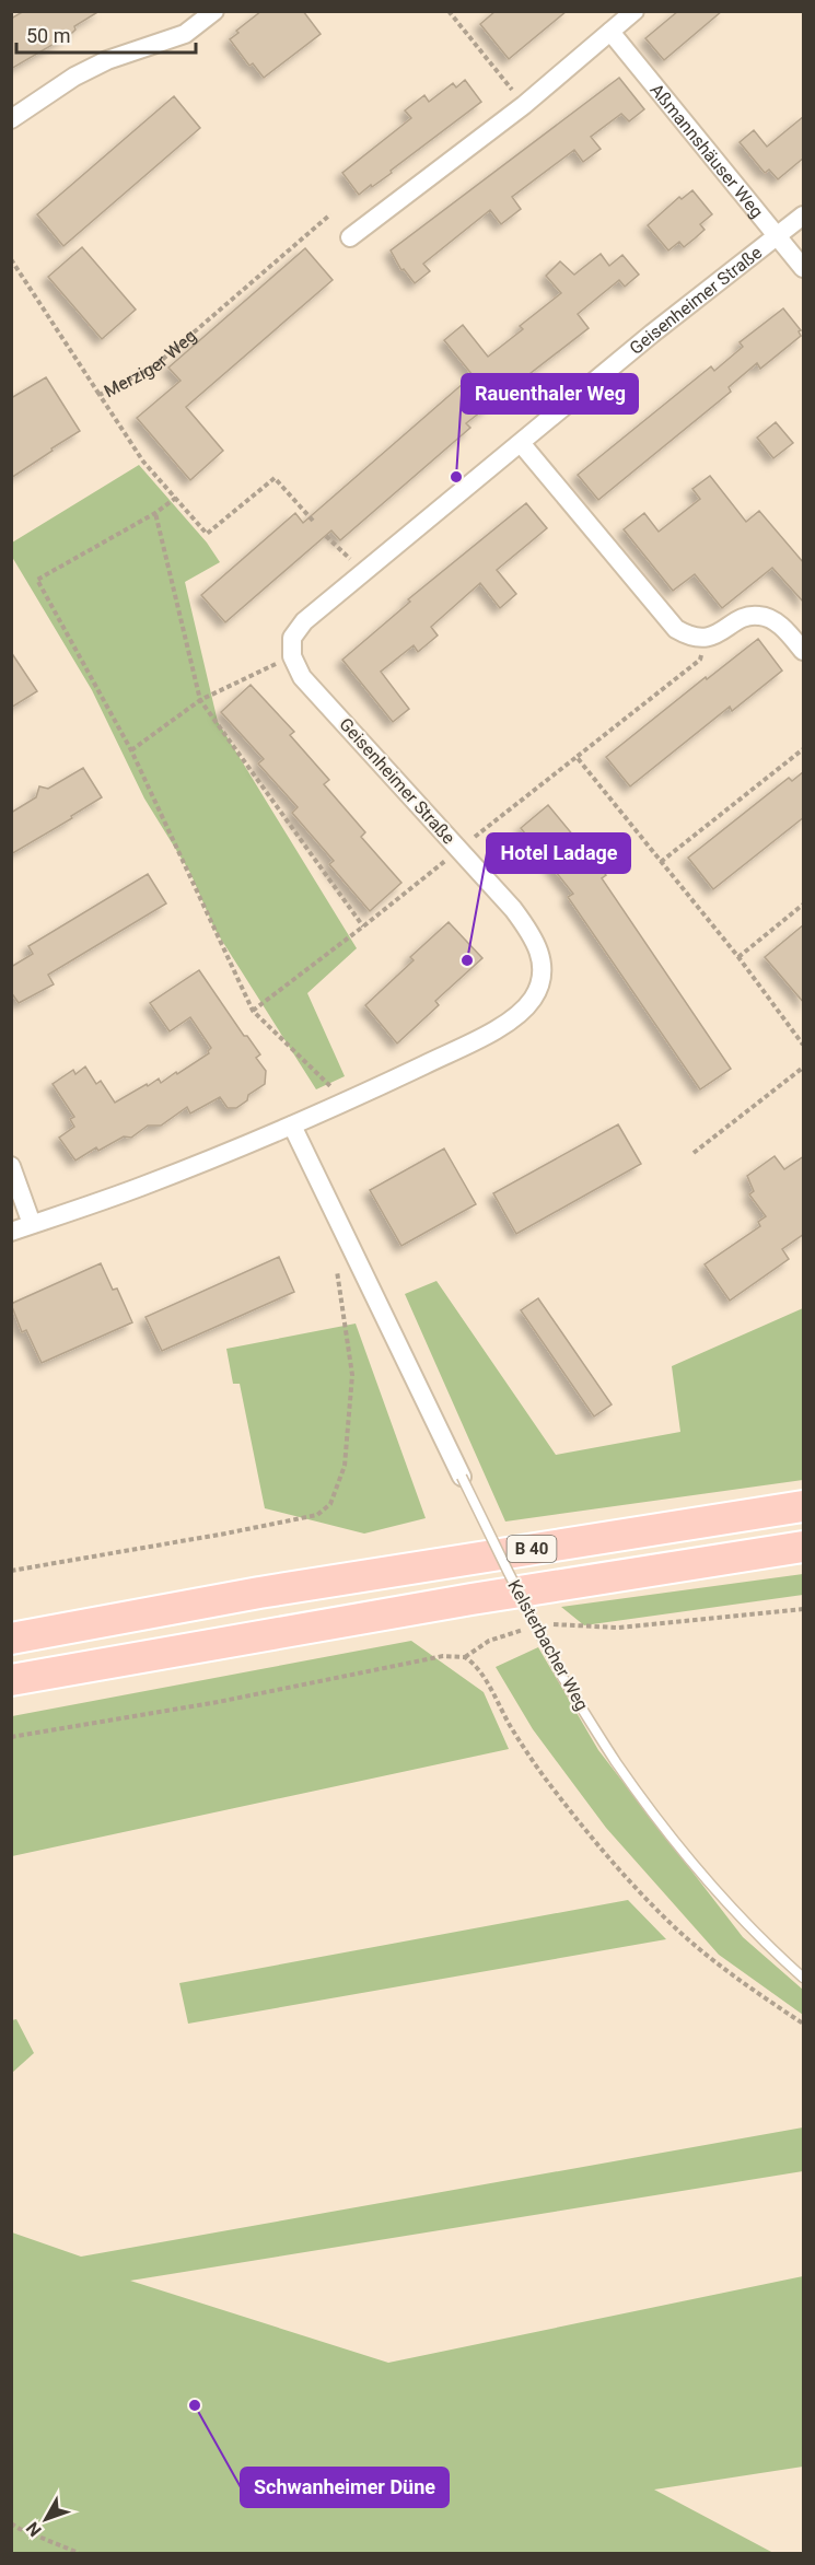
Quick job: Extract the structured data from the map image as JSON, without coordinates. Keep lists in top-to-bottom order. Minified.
{"streets":{"highway":["B 40"],"street":["Aßmannshäuser Weg","Geisenheimer Straße","Kelsterbacher Weg"],"path":["Merziger Weg"]},"crossings":[["Aßmannshäuser Weg","Geisenheimer Straße"],["Geisenheimer Straße","Kelsterbacher Weg"]],"places":["Rauenthaler Weg","Hotel Ladage","Schwanheimer Düne"],"scale_bar":"50 m","north":"bottom left"}
